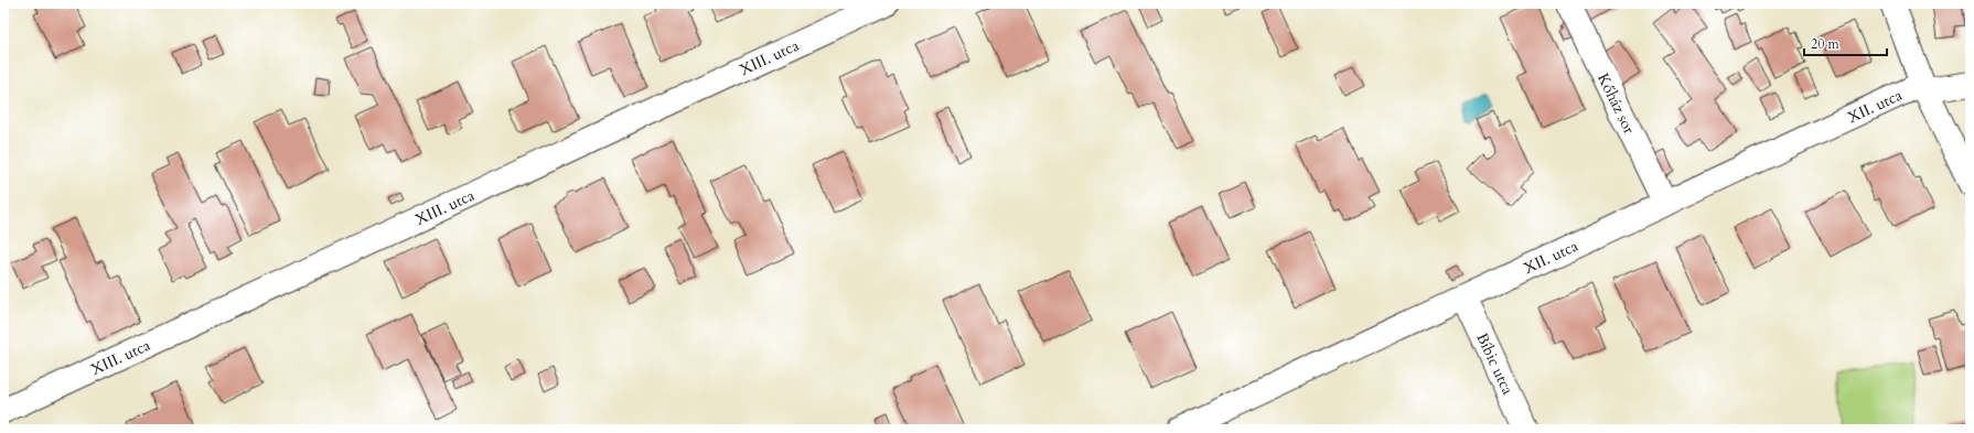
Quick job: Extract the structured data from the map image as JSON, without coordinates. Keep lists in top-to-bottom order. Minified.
{"streets":{"street":["XIII. utca","Kőház sor","XII. utca","Bíbic utca"]},"crossings":[["Kőház sor","XII. utca"],["XII. utca","Bíbic utca"]],"scale_bar":"20 m"}
